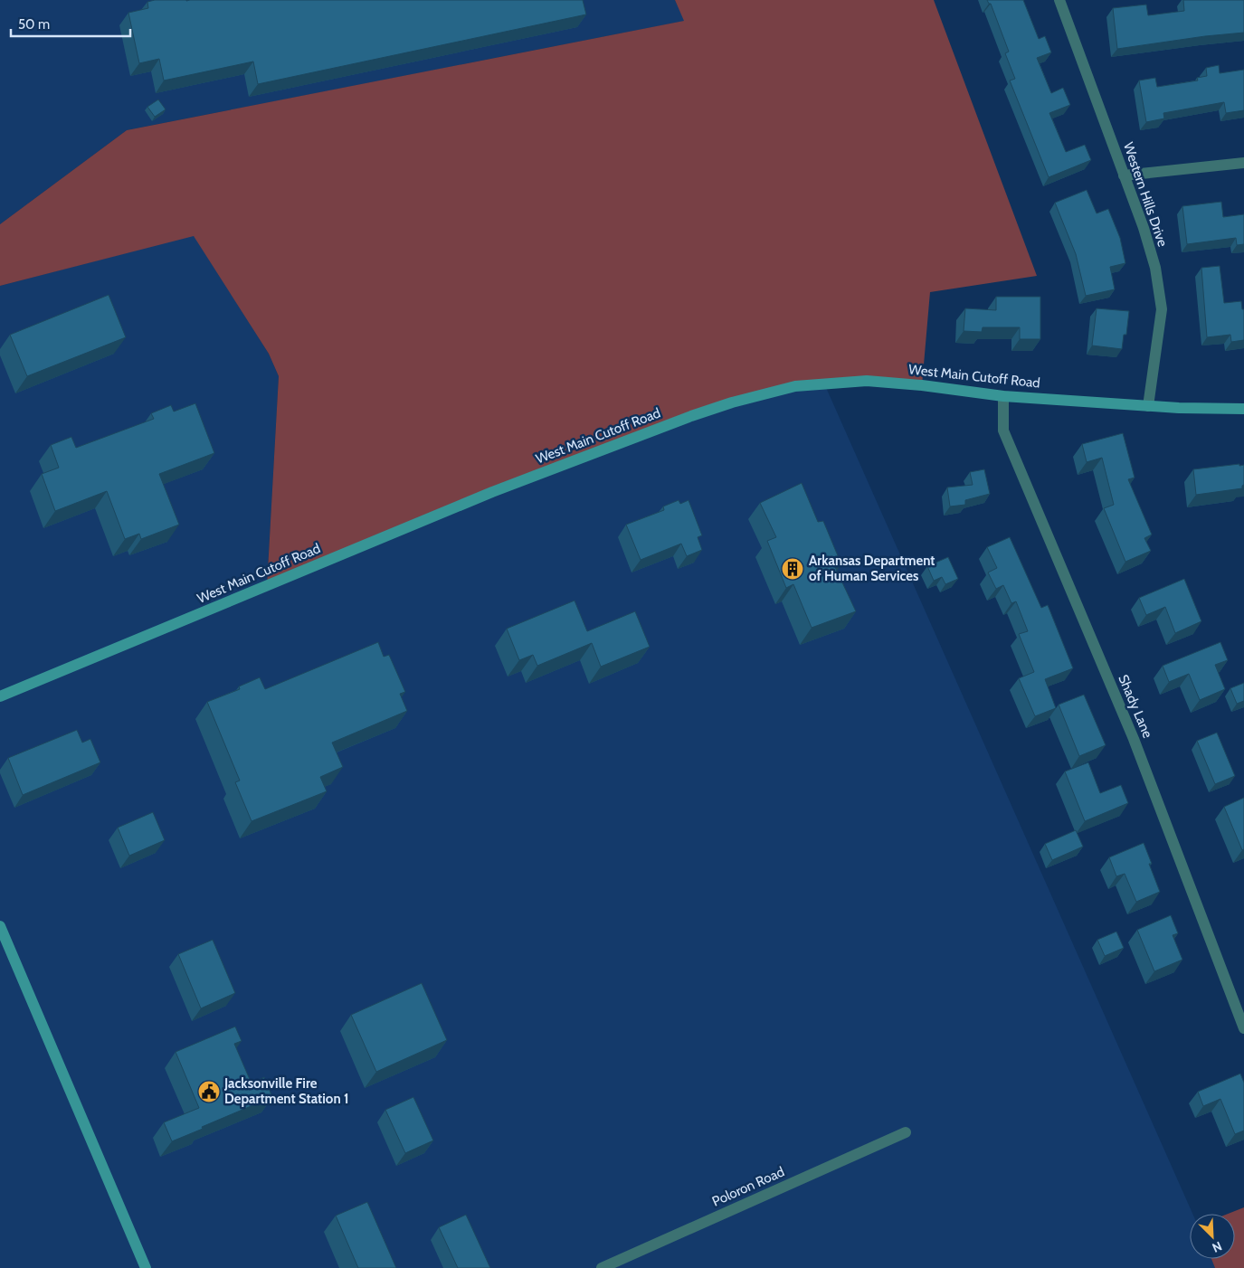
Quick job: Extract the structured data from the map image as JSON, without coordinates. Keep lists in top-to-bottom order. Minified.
{"streets":{"main road":["West Main Cutoff Road"],"street":["Western Hills Drive","Shady Lane","Poloron Road"]},"crossings":[["Western Hills Drive","West Main Cutoff Road"],["West Main Cutoff Road","Shady Lane"]],"places":{"building":["Arkansas Department of Human Services"],"public building":["Jacksonville Fire Department Station 1"]},"scale_bar":"50 m","north":"bottom right"}
